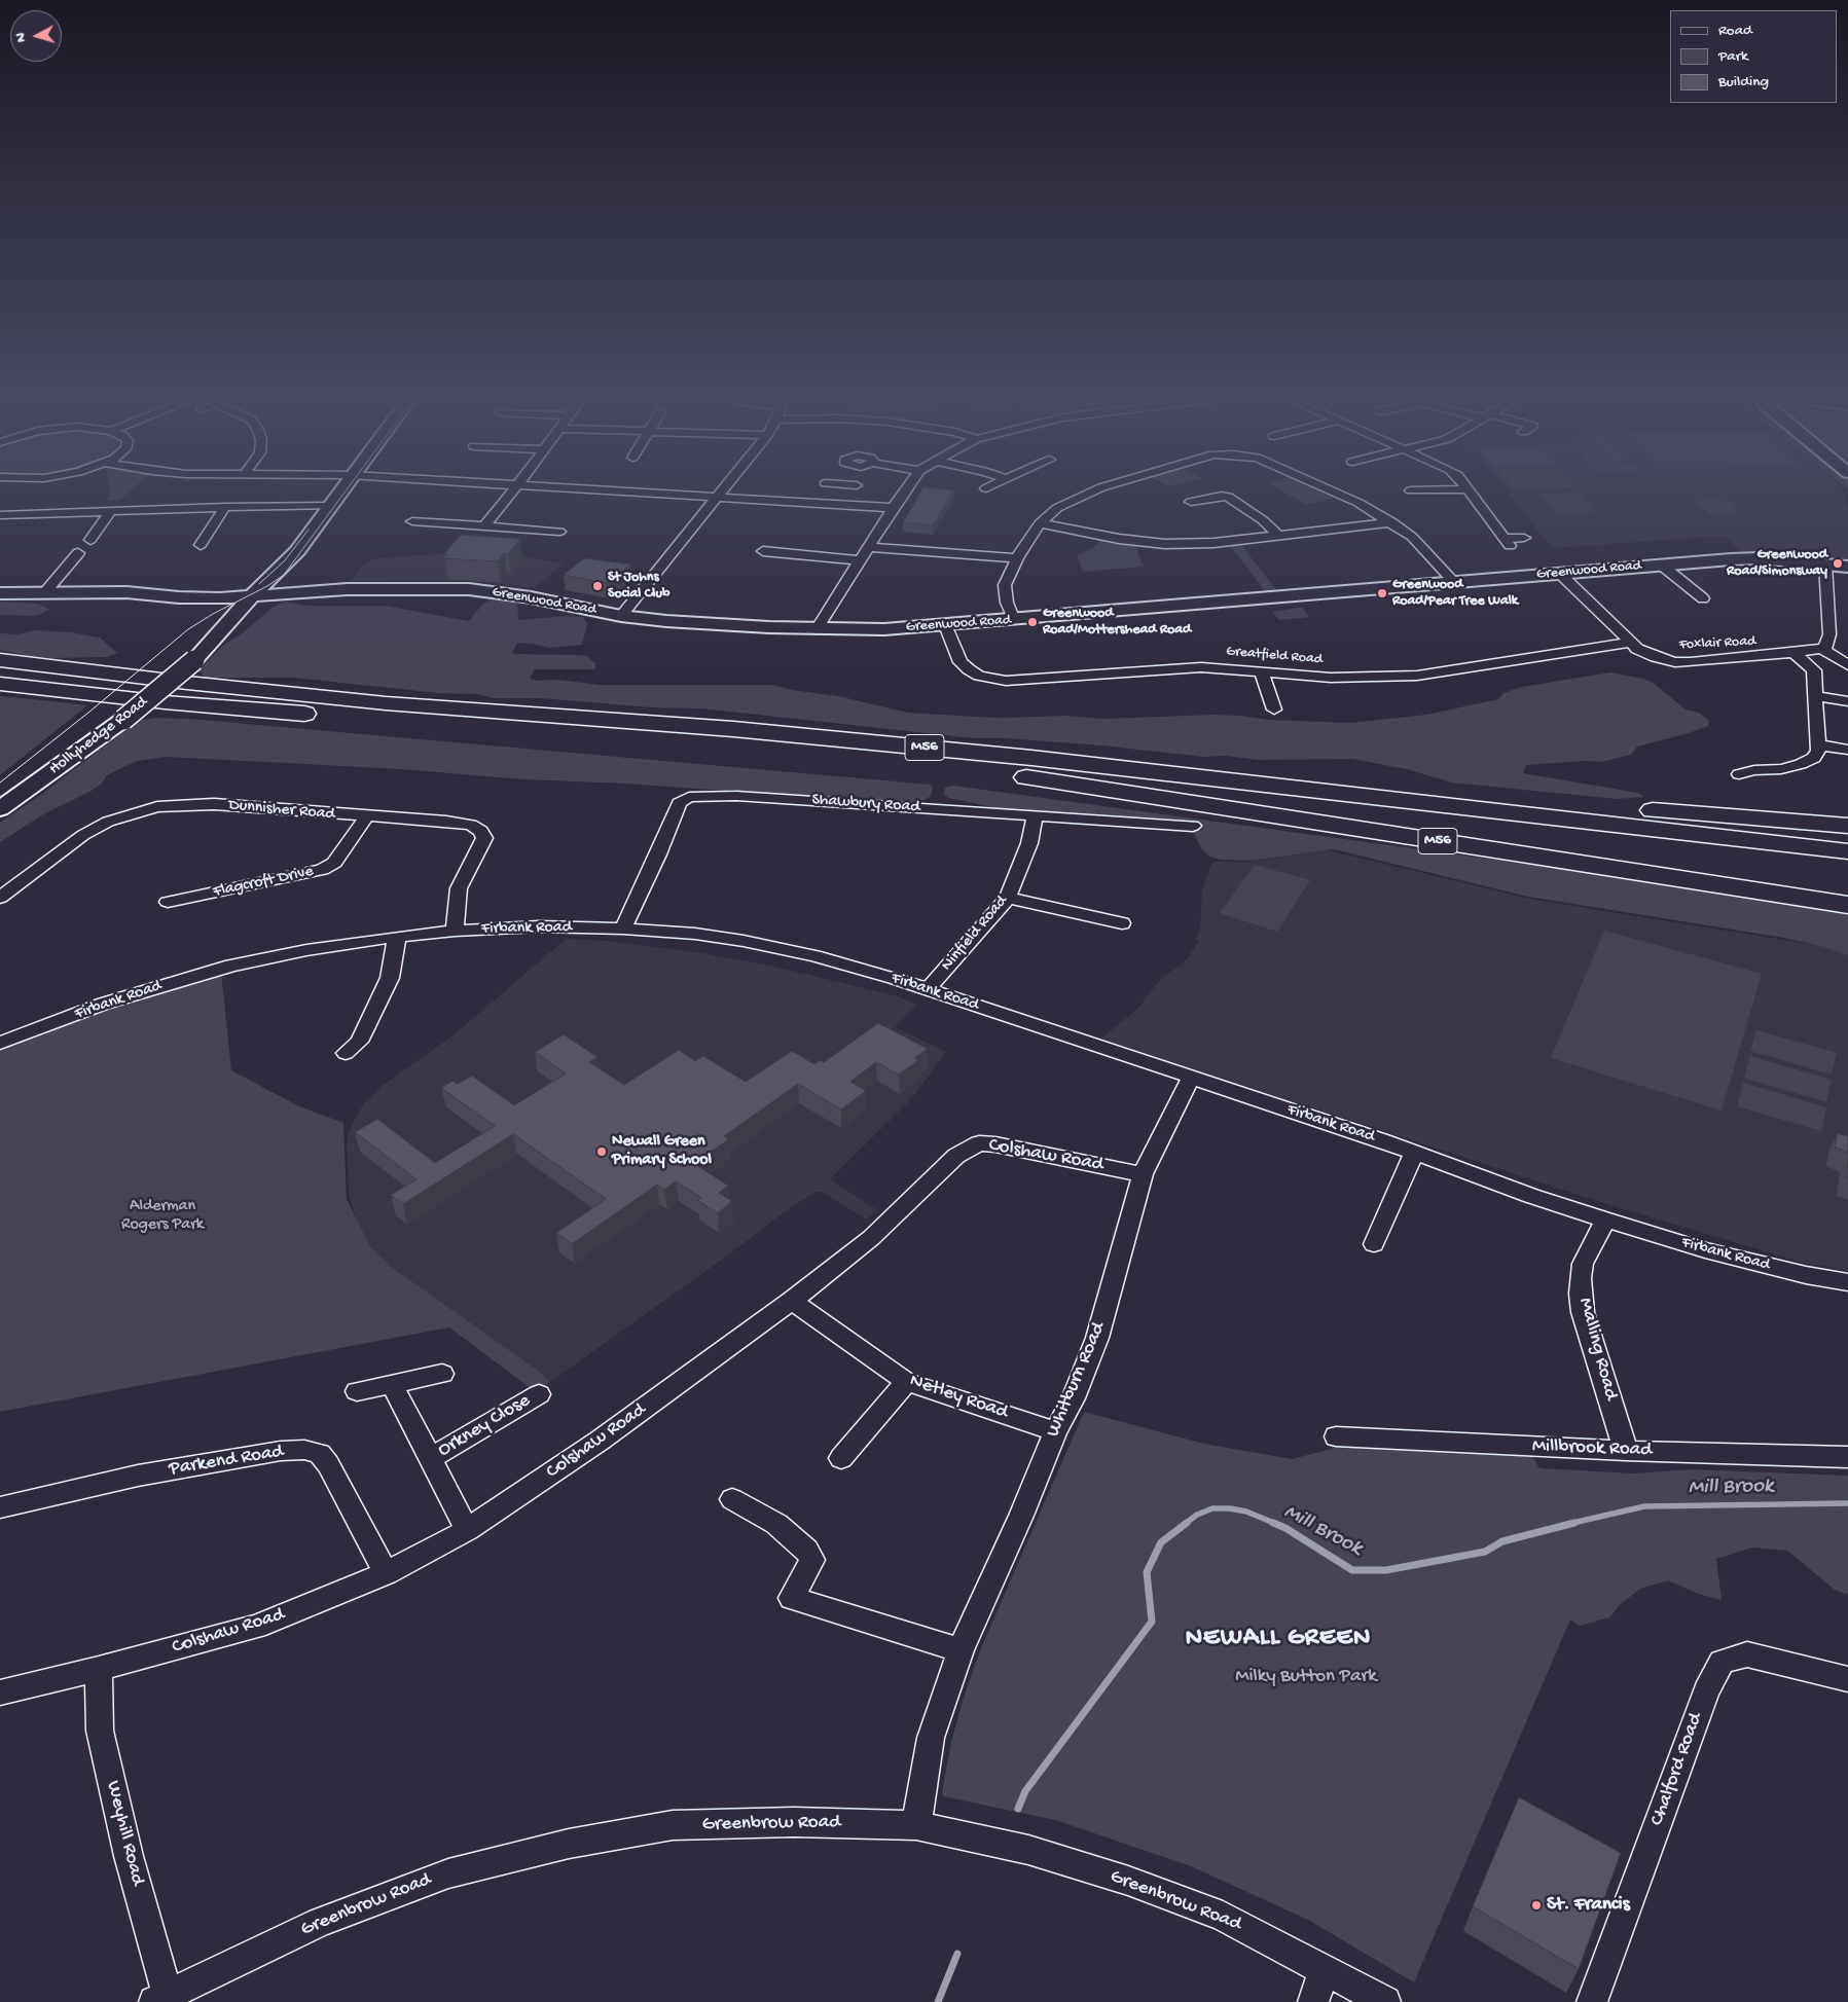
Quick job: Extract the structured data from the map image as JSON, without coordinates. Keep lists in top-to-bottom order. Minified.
{"streets":{"highway":["M56"],"street":["Greenwood Road","Foxlair Road","Greatfield Road","Hollyhedge Road","Shawbury Road","Dunnisher Road","Flagcroft Drive","Firbank Road","Ninfield Road","Colshaw Road","Malling Road","Whitburn Road","Netley Road","Orkney Close","Millbrook Road","Parkend Road","Chalford Road","Greenbrow Road","Weyhill Road"]},"crossings":[["Greenwood Road","Foxlair Road"],["Greenwood Road","Greatfield Road"],["Greenwood Road","Hollyhedge Road"],["Foxlair Road","Greatfield Road"],["Shawbury Road","Firbank Road"],["Shawbury Road","Ninfield Road"],["Dunnisher Road","Flagcroft Drive"],["Dunnisher Road","Firbank Road"],["Firbank Road","Ninfield Road"],["Firbank Road","Malling Road"],["Firbank Road","Whitburn Road"],["Colshaw Road","Whitburn Road"],["Colshaw Road","Netley Road"],["Colshaw Road","Orkney Close"],["Colshaw Road","Parkend Road"],["Colshaw Road","Weyhill Road"],["Malling Road","Millbrook Road"],["Whitburn Road","Netley Road"],["Whitburn Road","Greenbrow Road"],["Greenbrow Road","Weyhill Road"]],"districts":["NEWALL GREEN"],"water":["Mill Brook"],"parks":["Alderman Rogers Park","Milky Button Park"],"places":["Greenwood Road/Simonsway","St Johns Social Club","Greenwood Road/Pear Tree Walk","Greenwood Road/Mottershead Road","Newall Green Primary School","St. Francis"],"legend":["Road","Park","Building"],"north":"left"}
